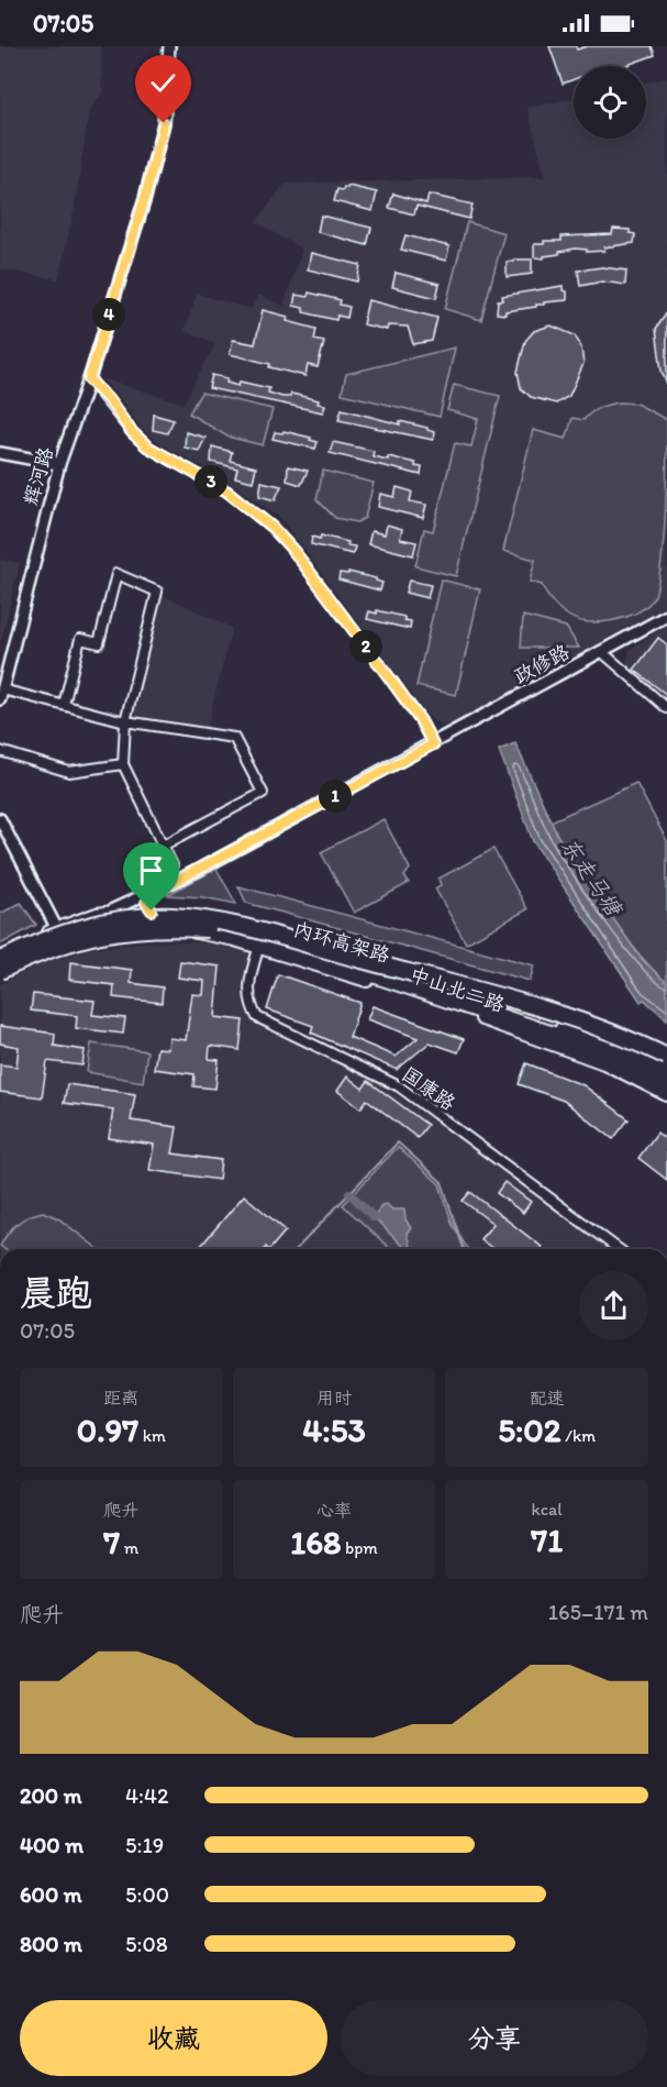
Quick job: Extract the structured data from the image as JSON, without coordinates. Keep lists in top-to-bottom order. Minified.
{"streets":{"highway":["内环高架路"],"main road":["中山北二路"],"street":["辉河路","政修路","国康路"]},"crossings":[["政修路","中山北二路"],["内环高架路","中山北二路"],["中山北二路","国康路"]],"water":["东走马塘"],"page":{"status":"07:05","pins":["4","3","2","1"],"heading":["晨跑","07:05"],"stats":[["距离","0.97 km"],["用时","4:53"],["配速","5:02 /km"],["爬升","7 m"],["心率","168 bpm"],["kcal","71"]],"chart":["爬升","165–171 m"],"list":[{"name":"200 m","note":"4:42"},{"name":"400 m","note":"5:19"},{"name":"600 m","note":"5:00"},{"name":"800 m","note":"5:08"}],"buttons":["收藏","分享"]}}
